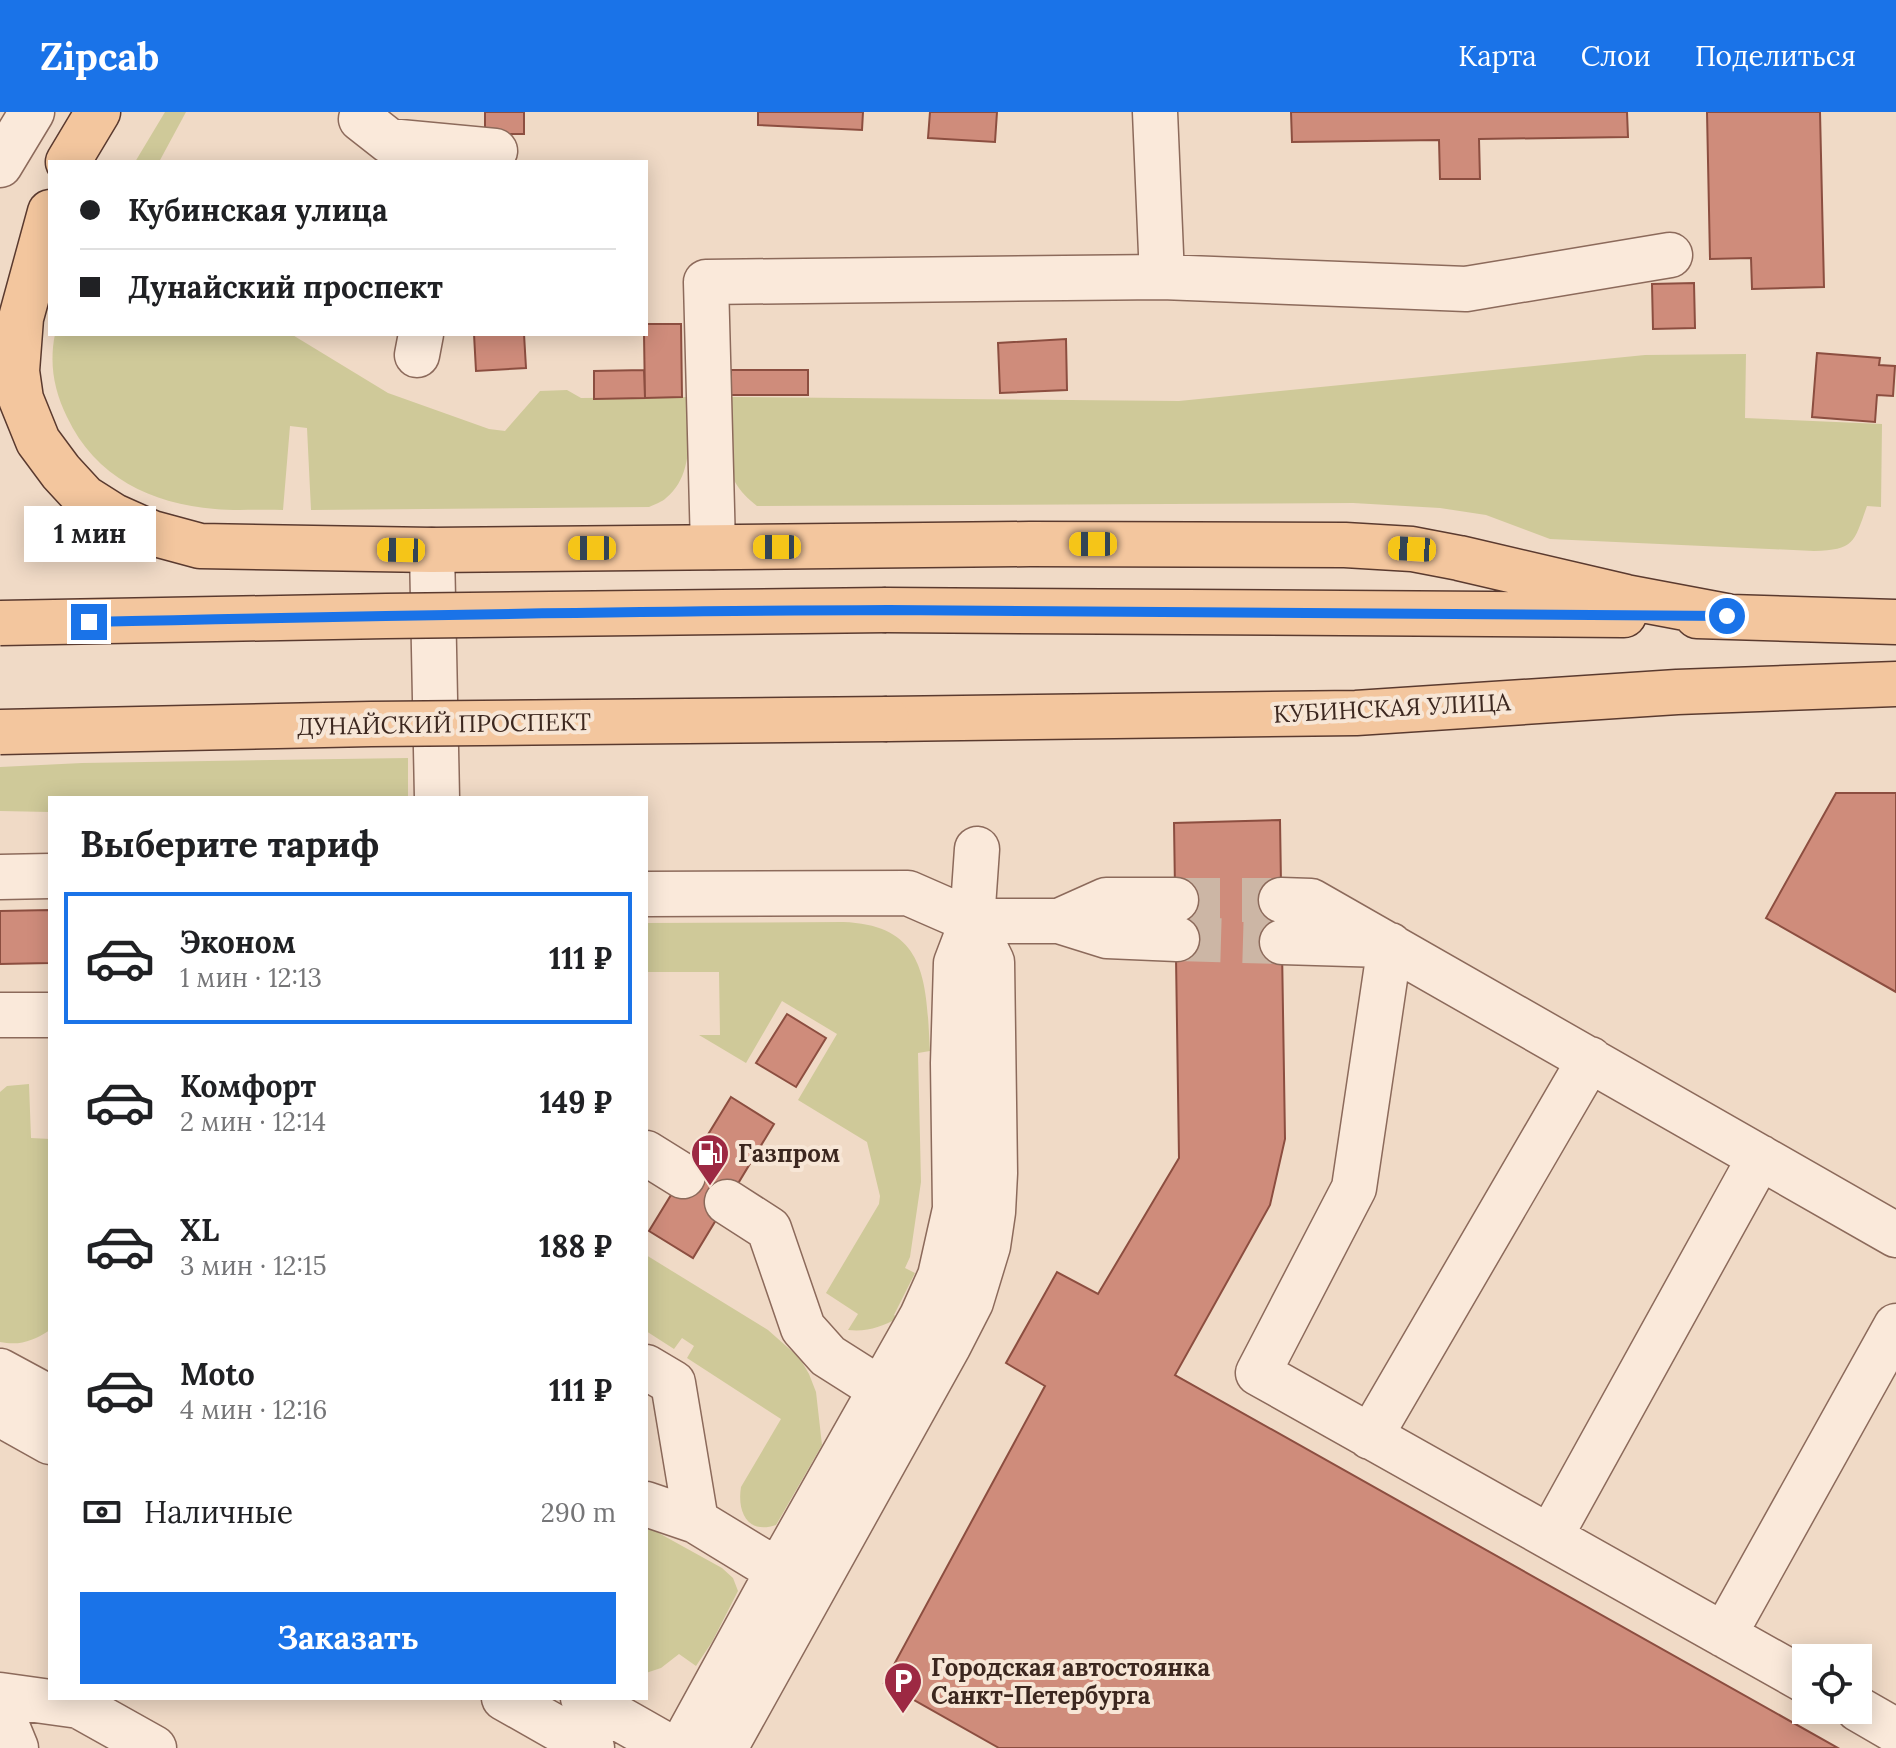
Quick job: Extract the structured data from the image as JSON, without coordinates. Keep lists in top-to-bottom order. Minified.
{"streets":{"main road":["КУБИНСКАЯ УЛИЦА","ДУНАЙСКИЙ ПРОСПЕКТ"]},"crossings":[["КУБИНСКАЯ УЛИЦА","ДУНАЙСКИЙ ПРОСПЕКТ"]],"places":{"fuel station":["Газпром"],"parking":["Городская автостоянка Санкт-Петербурга"]},"page":{"header":"Zipcab","nav":["Карта","Слои","Поделиться"],"banner":["Кубинская улица","Дунайский проспект"],"bubble":"1 мин","heading":"Выберите тариф","list":[{"name":"Эконом","note":"1 мин · 12:13","value":"111 ₽"},{"name":"Комфорт","note":"2 мин · 12:14","value":"149 ₽"},{"name":"XL","note":"3 мин · 12:15","value":"188 ₽"},{"name":"Moto","note":"4 мин · 12:16","value":"111 ₽"}],"pay":["Наличные","290 m"],"buttons":"Заказать"}}
